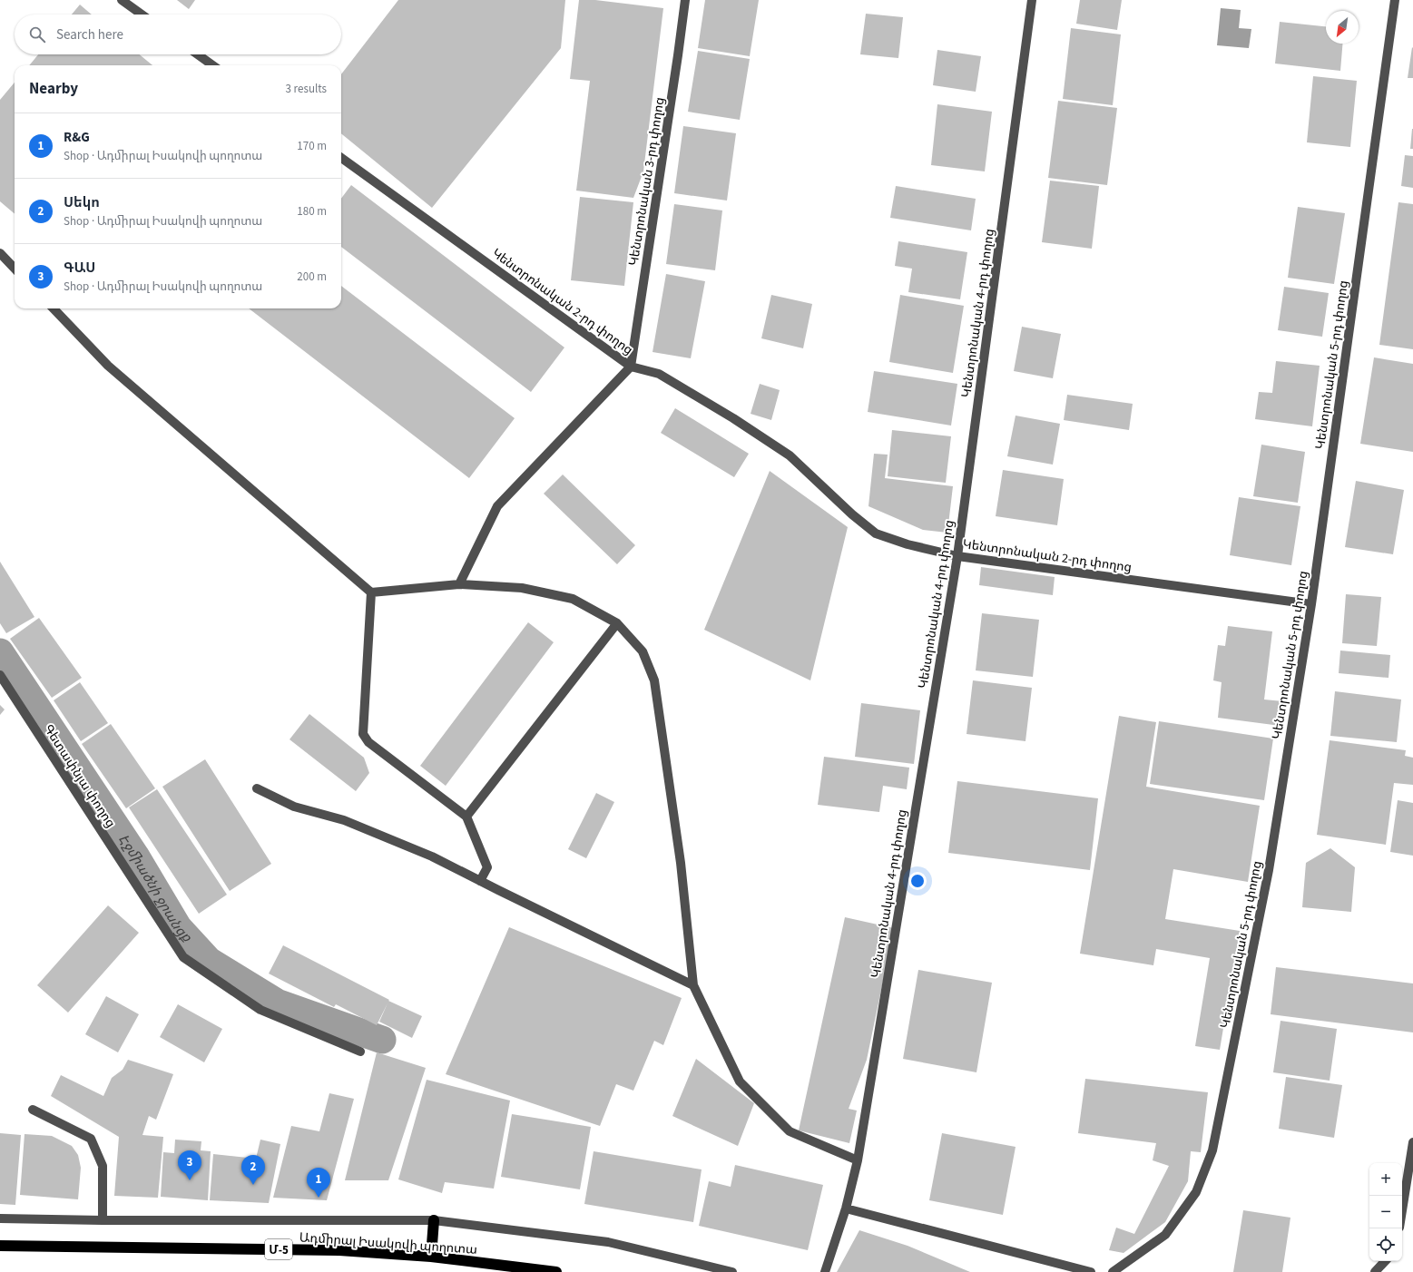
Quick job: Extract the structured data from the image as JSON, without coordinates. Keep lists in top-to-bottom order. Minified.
{"streets":{"highway":["Ադմիրալ Իսակովի պողոտա","Մ-5"],"street":["Կենտրոնական 3-րդ փողոց","Կենտրոնական 2-րդ փողոց","Կենտրոնական 4-րդ փողոց","Կենտրոնական 5-րդ փողոց","Գետափնյա փողոց"]},"crossings":[["Կենտրոնական 3-րդ փողոց","Կենտրոնական 2-րդ փողոց"],["Կենտրոնական 2-րդ փողոց","Կենտրոնական 4-րդ փողոց"],["Կենտրոնական 2-րդ փողոց","Կենտրոնական 5-րդ փողոց"]],"water":["Էջմիածնի ջրանցք"],"north":"bottom left","page":{"search":"Search here","heading":["Nearby","3 results"],"list":[{"mark":"1","name":"R&G","note":"Shop · Ադմիրալ Իսակովի պողոտա","value":"170 m"},{"mark":"2","name":"Սեկո","note":"Shop · Ադմիրալ Իսակովի պողոտա","value":"180 m"},{"mark":"3","name":"ԳԱՍ","note":"Shop · Ադմիրալ Իսակովի պողոտա","value":"200 m"}],"pins":["3","2","1"],"map_buttons":["+","−"]}}
